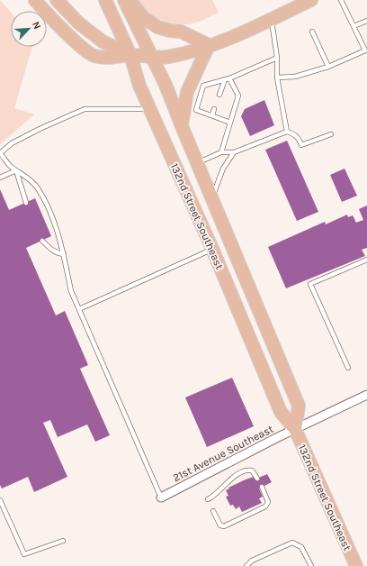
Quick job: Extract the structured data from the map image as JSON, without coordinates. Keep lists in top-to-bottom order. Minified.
{"streets":{"main road":["132nd Street Southeast"],"street":["21st Avenue Southeast"]},"crossings":[["132nd Street Southeast","21st Avenue Southeast"]],"north":"top right"}
